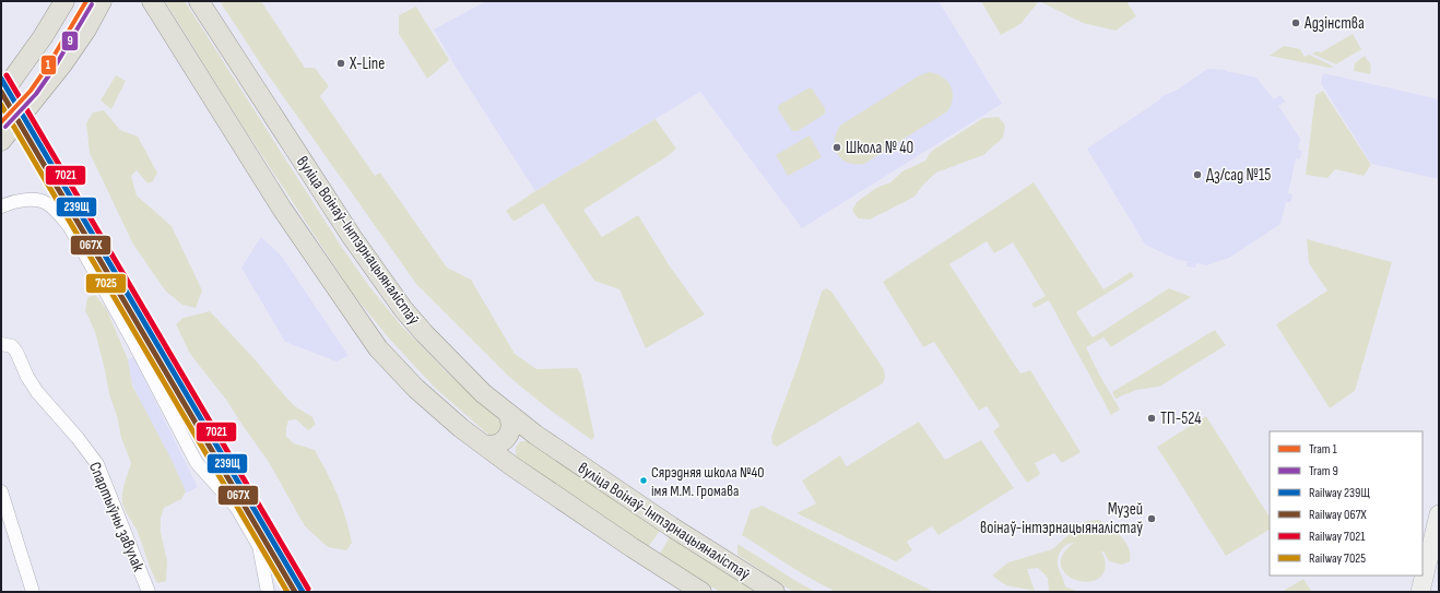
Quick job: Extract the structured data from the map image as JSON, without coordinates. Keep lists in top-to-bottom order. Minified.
{"streets":{"main road":["вуліца Воінаў-Інтэрнацыяналістаў"],"street":["Спартыўны завулак"]},"places":["Адзінства","X-Line","Школа № 40","Дз/сад №15","ТП-524","Сярэдняя школа №40 імя М.М. Громава","Музей воінаў-інтэрнацыяналістаў"],"lines":["tram line 1","tram line 9","rail line 7021","rail line 239Щ","rail line 067Х","rail line 7025"],"legend":["Tram 1","Tram 9","Railway 239Щ","Railway 067Х","Railway 7021","Railway 7025"]}
